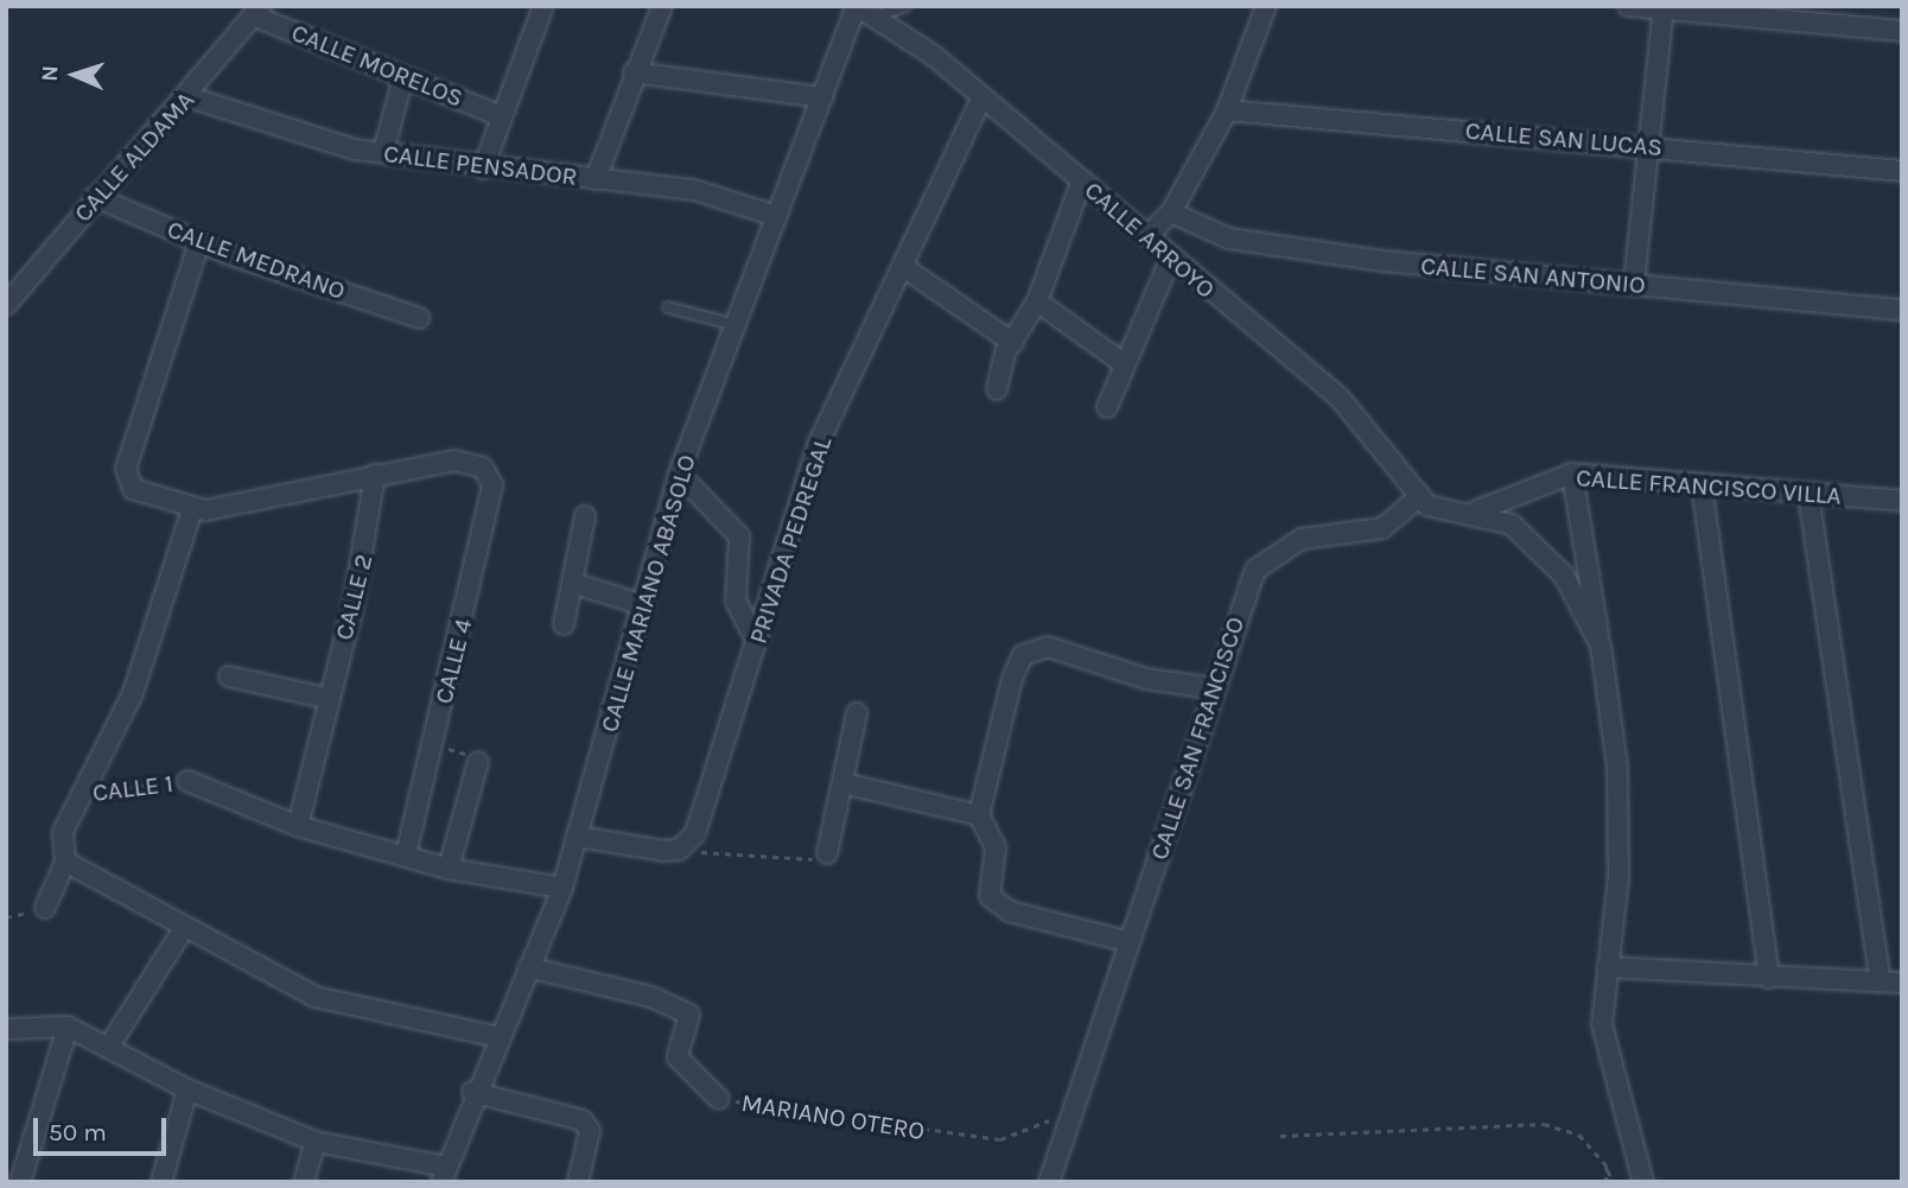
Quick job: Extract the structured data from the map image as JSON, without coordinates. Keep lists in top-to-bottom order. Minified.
{"streets":{"street":["CALLE MORELOS","CALLE SAN LUCAS","CALLE ALDAMA","CALLE PENSADOR","CALLE ARROYO","CALLE MEDRANO","CALLE SAN ANTONIO","CALLE FRANCISCO VILLA","PRIVADA PEDREGAL","CALLE MARIANO ABASOLO","CALLE 2","CALLE 4","CALLE SAN FRANCISCO","CALLE 1","MARIANO OTERO"]},"crossings":[["CALLE MORELOS","CALLE ALDAMA"],["CALLE ALDAMA","CALLE PENSADOR"],["CALLE ALDAMA","CALLE MEDRANO"],["CALLE PENSADOR","CALLE MARIANO ABASOLO"],["CALLE ARROYO","PRIVADA PEDREGAL"],["CALLE ARROYO","CALLE MARIANO ABASOLO"],["CALLE ARROYO","CALLE SAN FRANCISCO"],["CALLE MARIANO ABASOLO","CALLE 1"],["CALLE MARIANO ABASOLO","MARIANO OTERO"],["CALLE 2","CALLE 4"],["CALLE 2","CALLE 1"],["CALLE 4","CALLE 1"],["CALLE SAN FRANCISCO","MARIANO OTERO"]],"scale_bar":"50 m","north":"left"}
